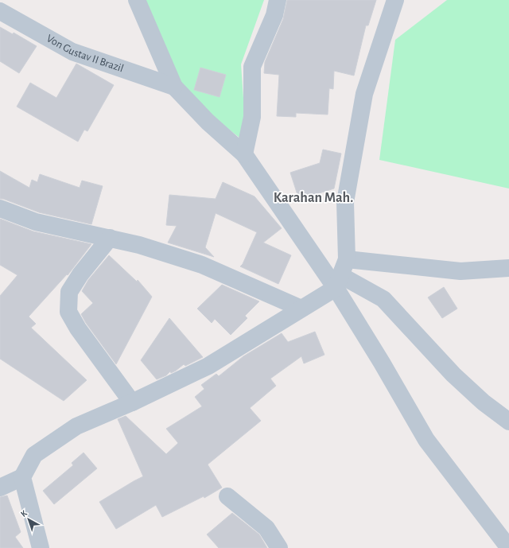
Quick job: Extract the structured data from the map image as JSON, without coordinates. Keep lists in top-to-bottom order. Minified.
{"streets":{"street":["Von Gustav II Brazil"]},"districts":["Karahan Mah."],"north":"top left"}
